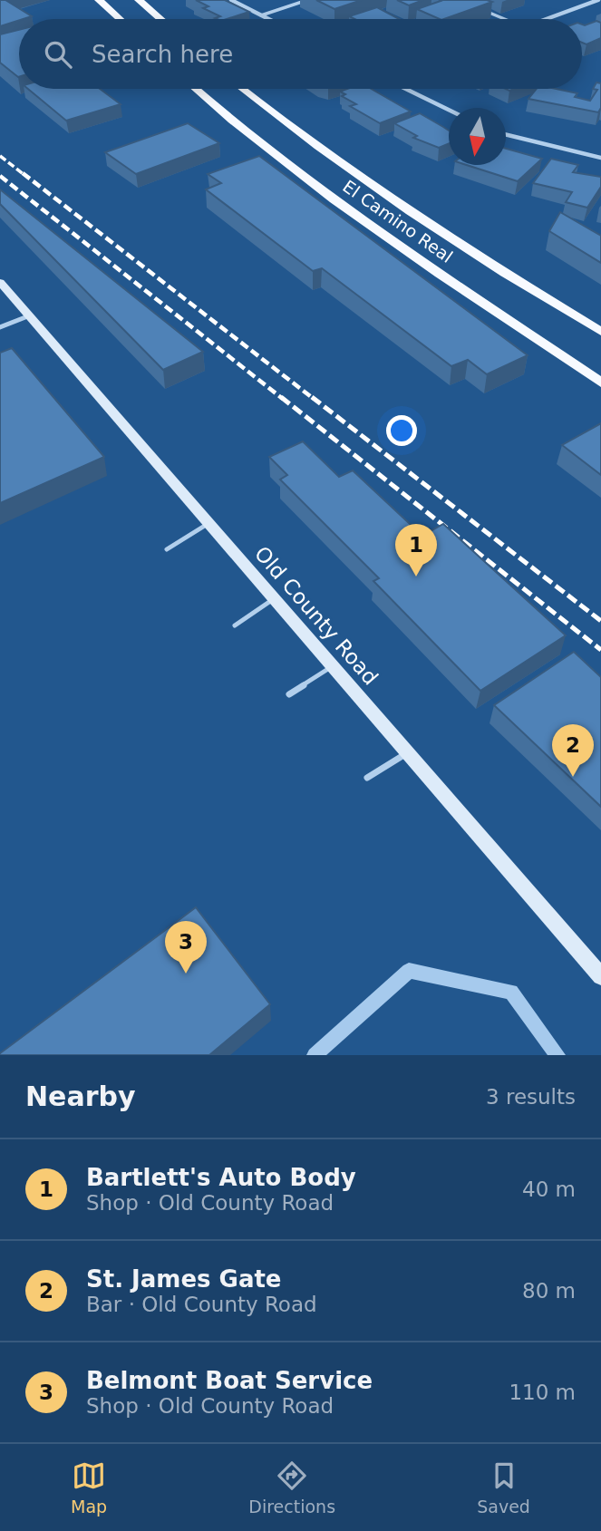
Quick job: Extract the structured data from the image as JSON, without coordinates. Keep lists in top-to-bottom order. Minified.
{"streets":{"main road":["El Camino Real","Old County Road"]},"north":"bottom","page":{"search":"Search here","pins":["1","2","3"],"heading":["Nearby","3 results"],"list":[{"mark":"1","name":"Bartlett's Auto Body","note":"Shop · Old County Road","value":"40 m"},{"mark":"2","name":"St. James Gate","note":"Bar · Old County Road","value":"80 m"},{"mark":"3","name":"Belmont Boat Service","note":"Shop · Old County Road","value":"110 m"}],"nav":["Map","Directions","Saved"]}}
